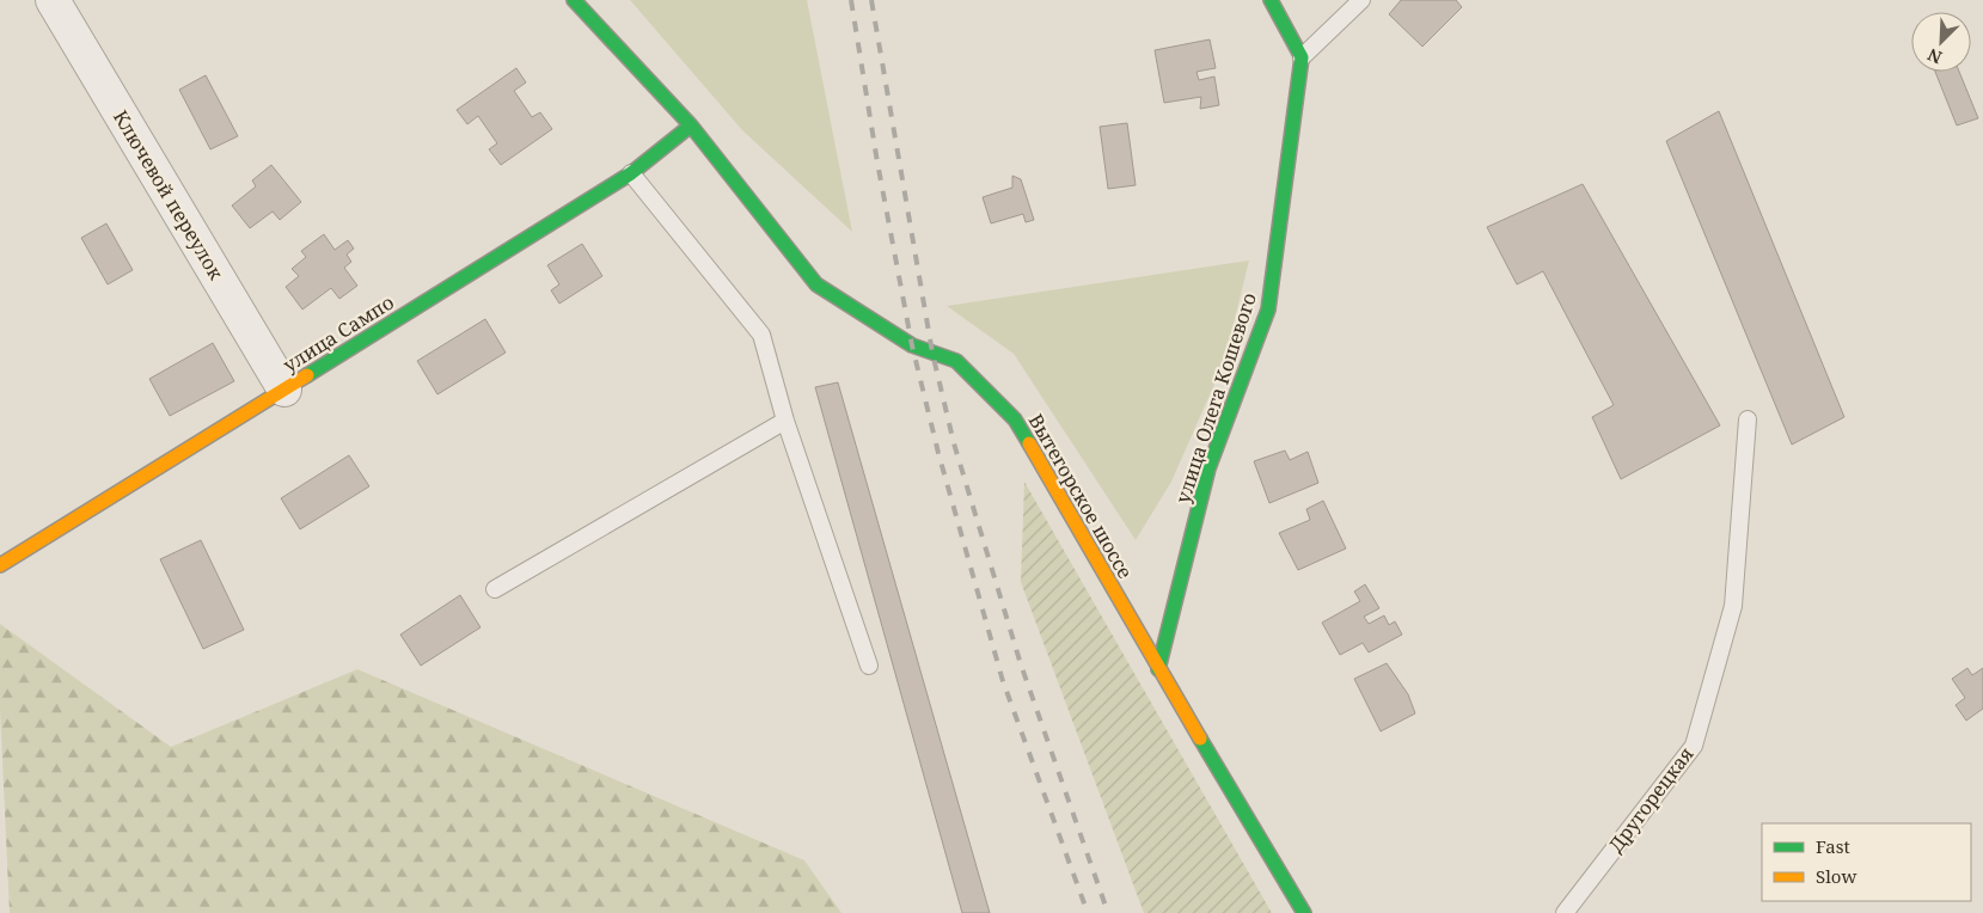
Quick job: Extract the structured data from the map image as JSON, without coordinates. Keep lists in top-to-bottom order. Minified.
{"streets":{"street":["Ключевой переулок","улица Сампо","улица Олега Кошевого","Вытегорское шоссе"],"lane":["Другорецкая"]},"crossings":[["Ключевой переулок","улица Сампо"],["улица Сампо","Вытегорское шоссе"],["улица Олега Кошевого","Вытегорское шоссе"]],"legend":["Fast","Slow"],"north":"bottom left"}
